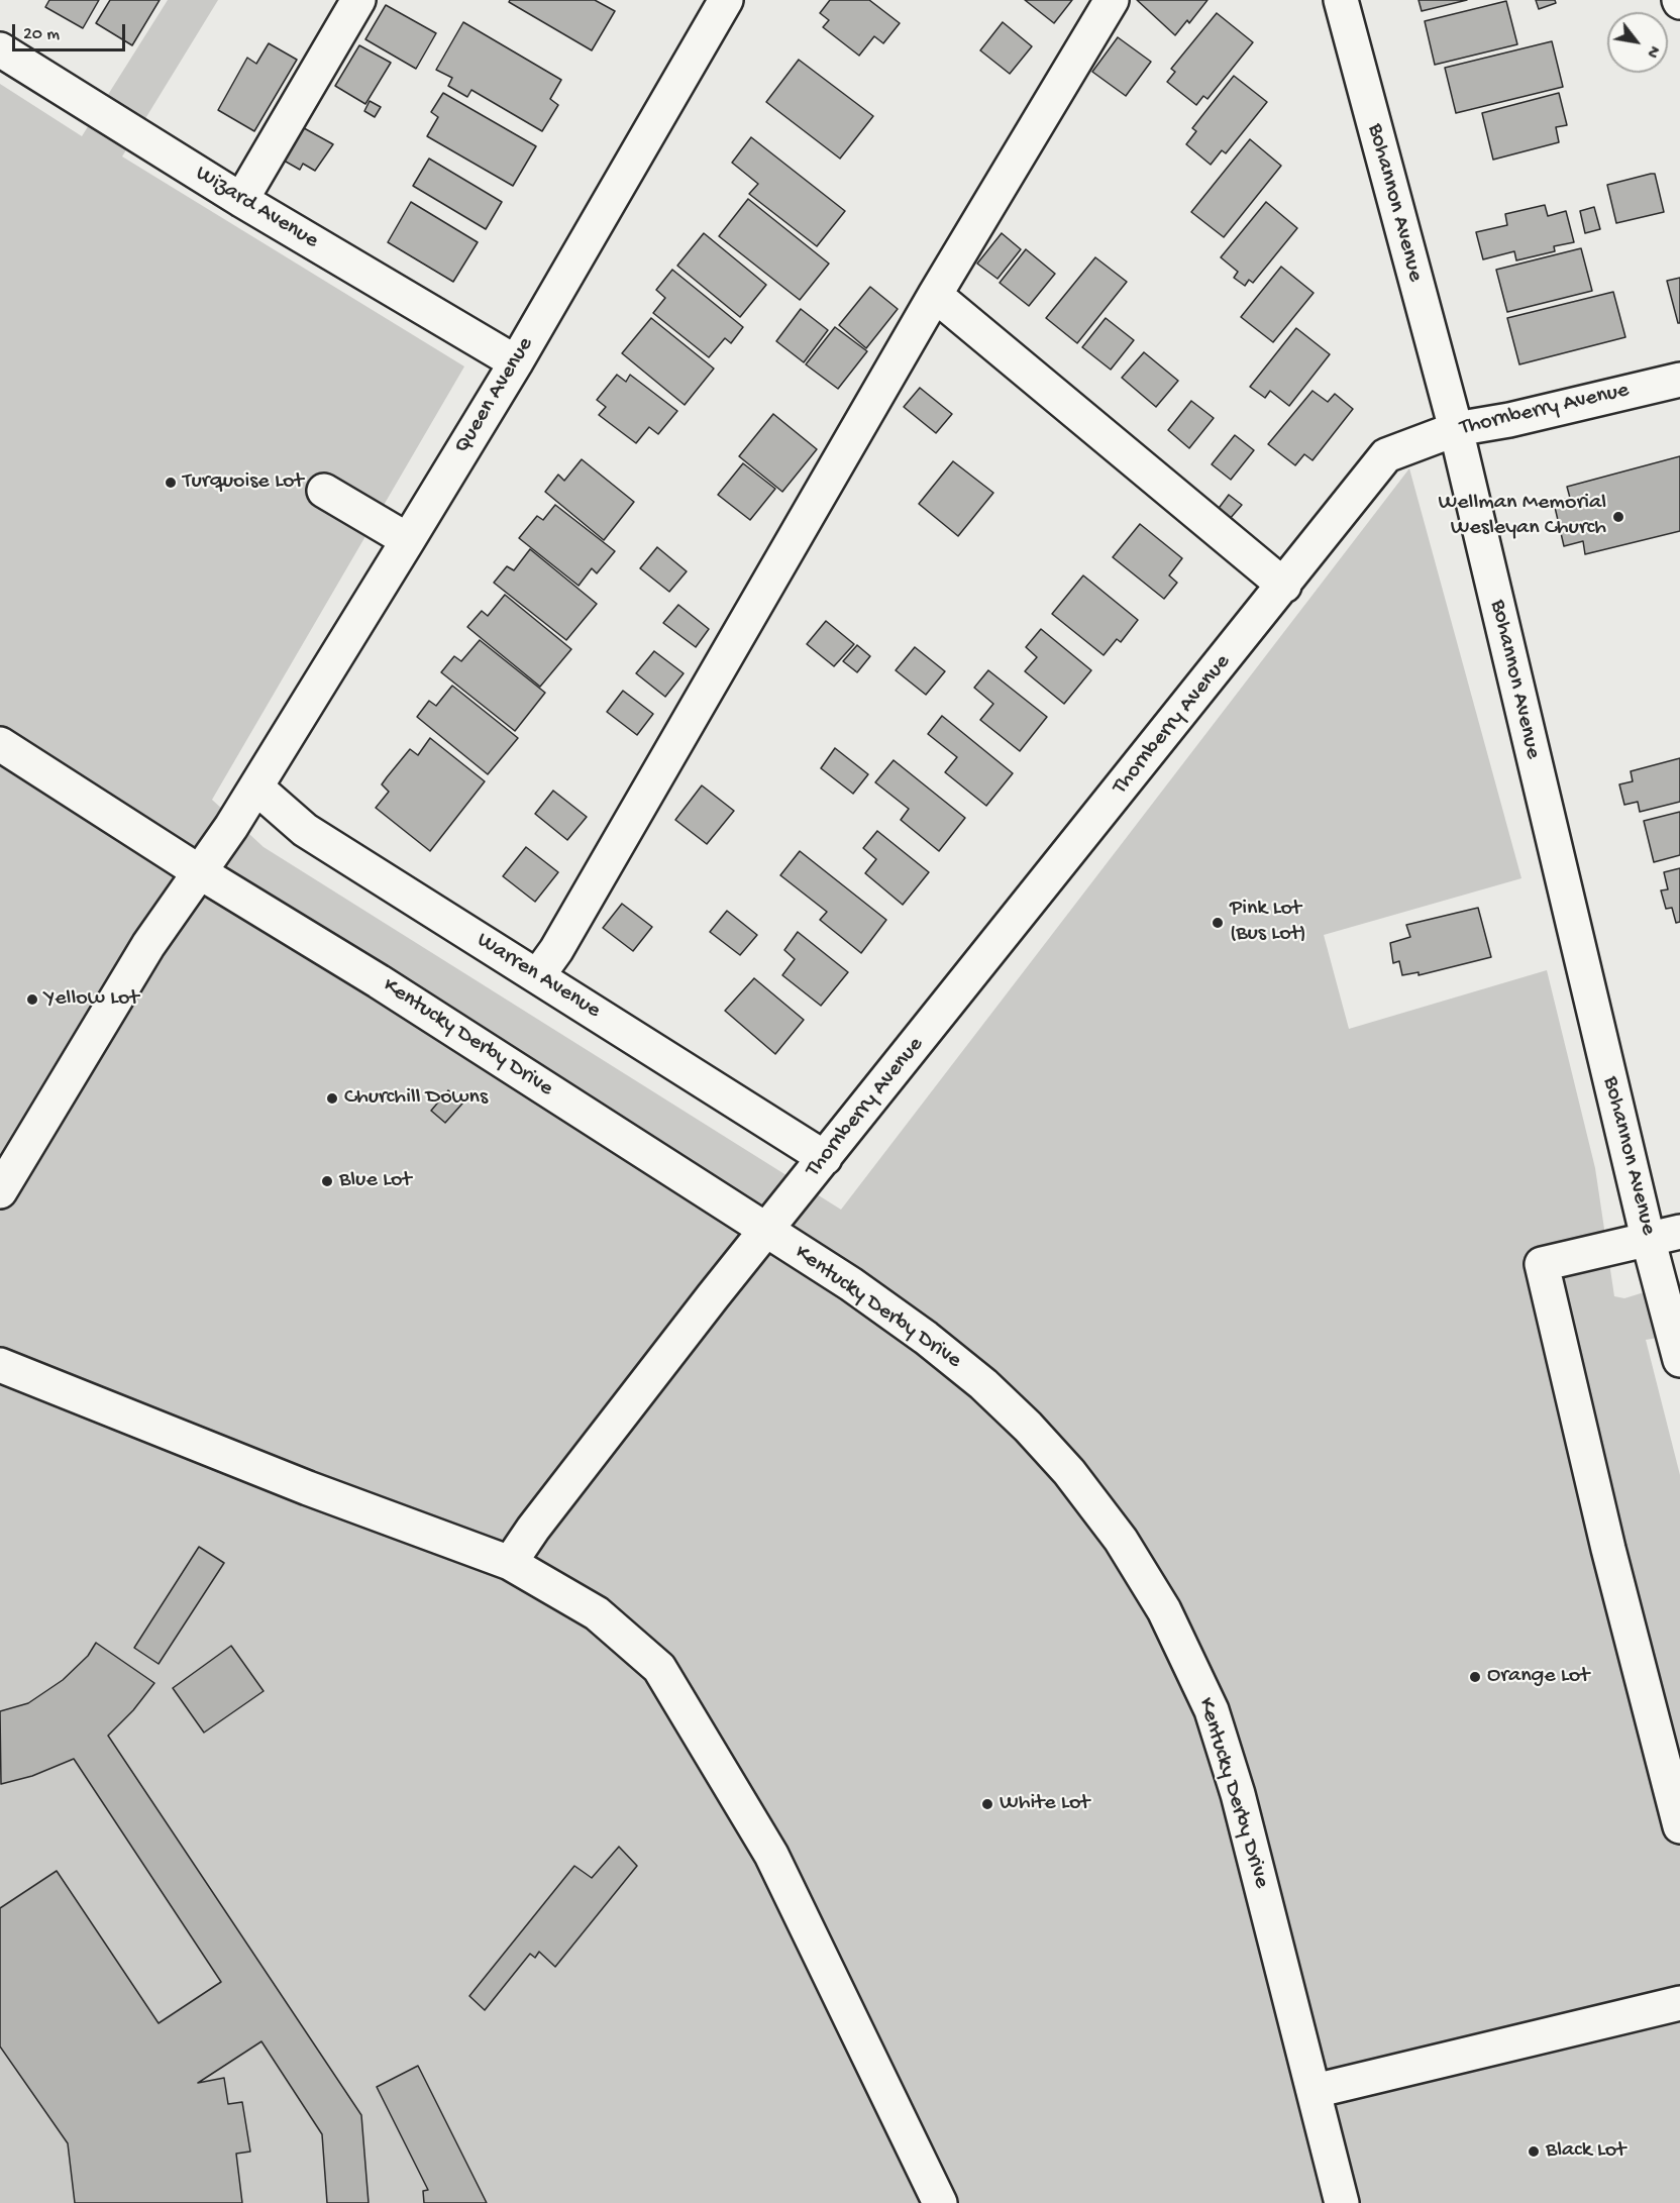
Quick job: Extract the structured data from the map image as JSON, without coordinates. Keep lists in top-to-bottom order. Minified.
{"streets":{"street":["Bohannon Avenue","Wizard Avenue","Queen Avenue","Thornberry Avenue","Warren Avenue","Kentucky Derby Drive"]},"crossings":[["Bohannon Avenue","Thornberry Avenue"],["Wizard Avenue","Queen Avenue"],["Queen Avenue","Warren Avenue"],["Queen Avenue","Kentucky Derby Drive"],["Thornberry Avenue","Warren Avenue"],["Thornberry Avenue","Kentucky Derby Drive"]],"places":["Turquoise Lot","Wellman Memorial Wesleyan Church","Pink Lot (Bus Lot)","Yellow Lot","Churchill Downs","Blue Lot","Orange Lot","White Lot","Black Lot"],"scale_bar":"20 m","north":"bottom right"}
